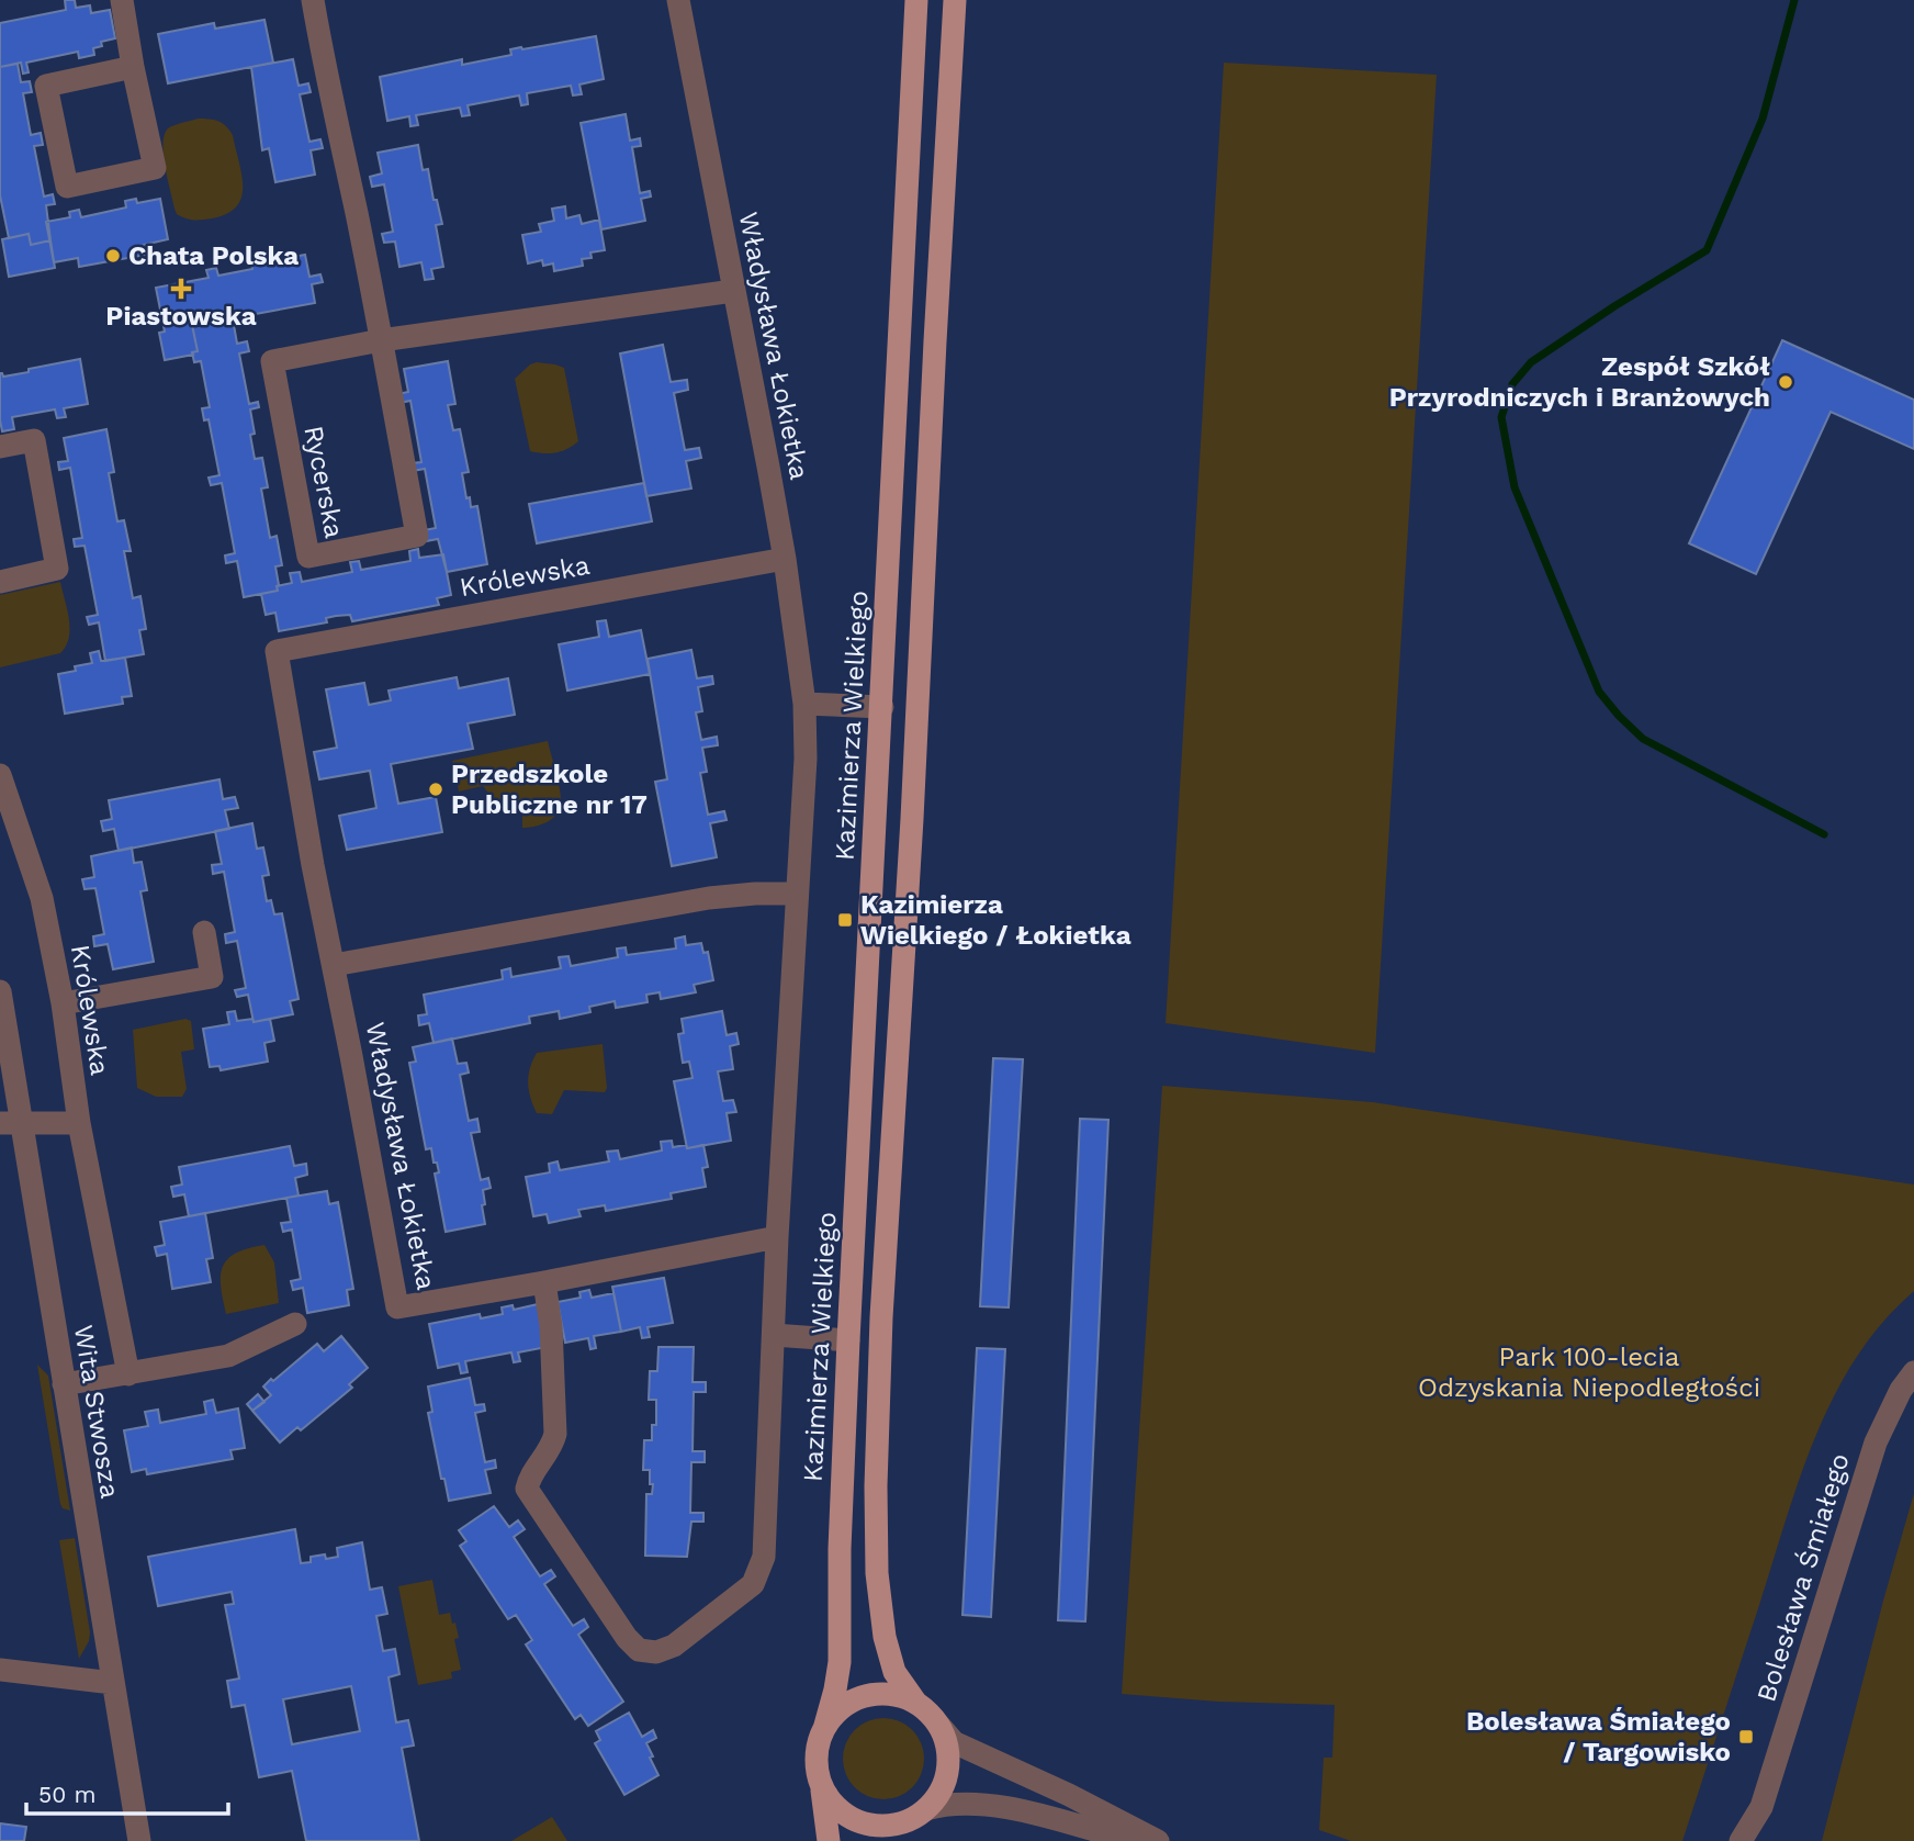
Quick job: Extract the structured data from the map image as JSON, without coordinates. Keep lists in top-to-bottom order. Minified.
{"streets":{"main road":["Kazimierza Wielkiego"],"street":["Władysława Łokietka","Rycerska","Królewska","Wita Stwosza","Bolesława Śmiałego"]},"crossings":[["Władysława Łokietka","Rycerska"],["Władysława Łokietka","Królewska"]],"parks":["Park 100-lecia Odzyskania Niepodległości"],"places":{"other":["Chata Polska","Zespół Szkół Przyrodniczych i Branżowych","Przedszkole Publiczne nr 17"],"health":["Piastowska"],"transit":["Kazimierza Wielkiego / Łokietka","Bolesława Śmiałego / Targowisko"]},"scale_bar":"50 m"}
